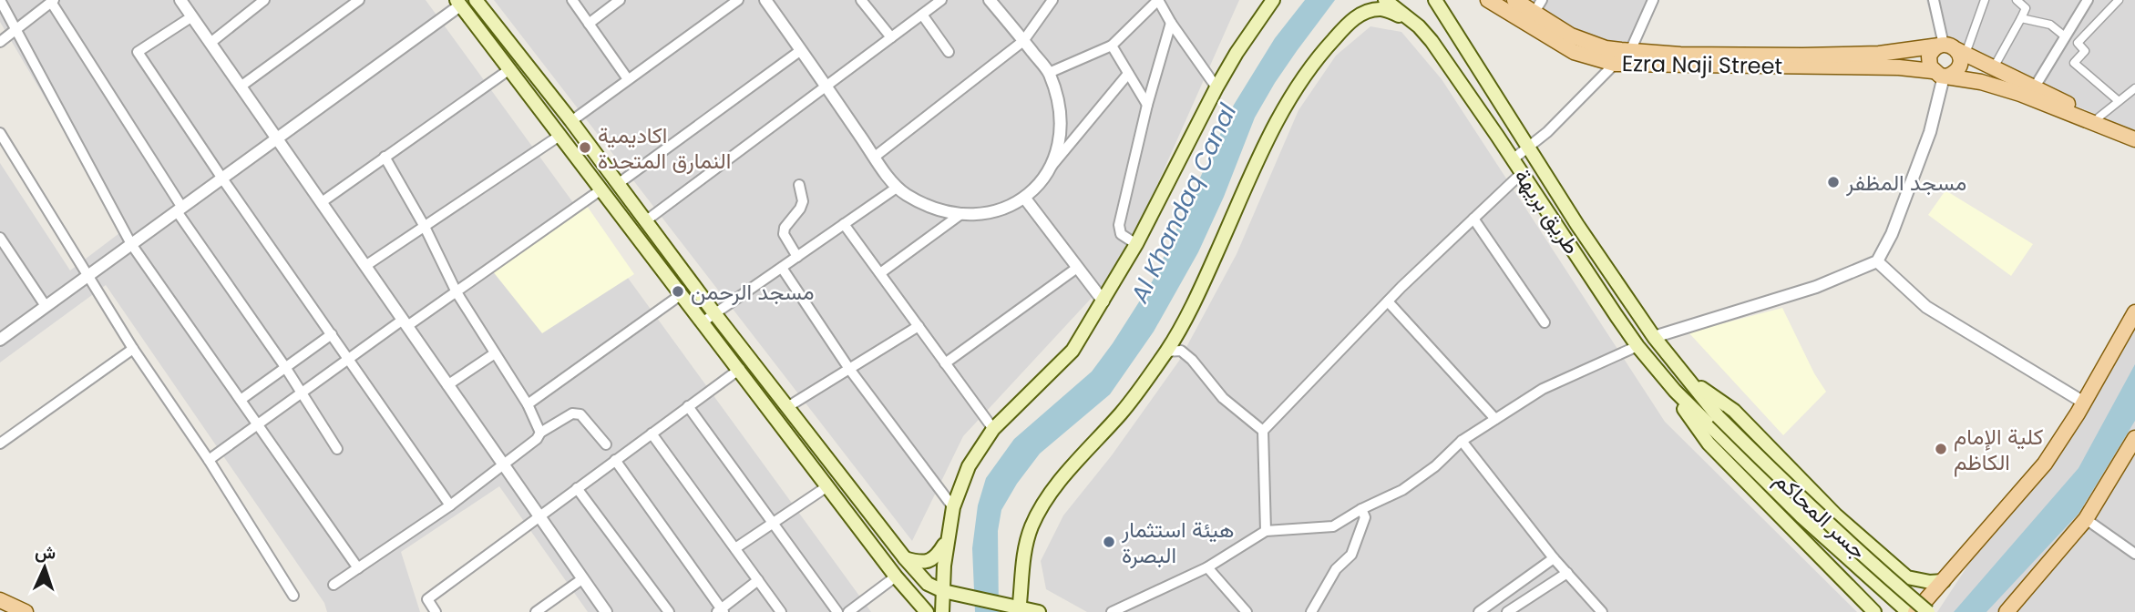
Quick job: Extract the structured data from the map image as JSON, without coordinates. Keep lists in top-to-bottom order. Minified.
{"streets":{"main road":["Ezra Naji Street","طريق بريهة","جسر المحاكم"]},"crossings":[["طريق بريهة","جسر المحاكم"]],"water":["Al Khandaq Canal"],"places":["اكاديمية النمارق المتحدة","مسجد المظفر","مسجد الرحمن","كلية الإمام الكاظم","هيئة استثمار البصرة"],"north":"top"}
